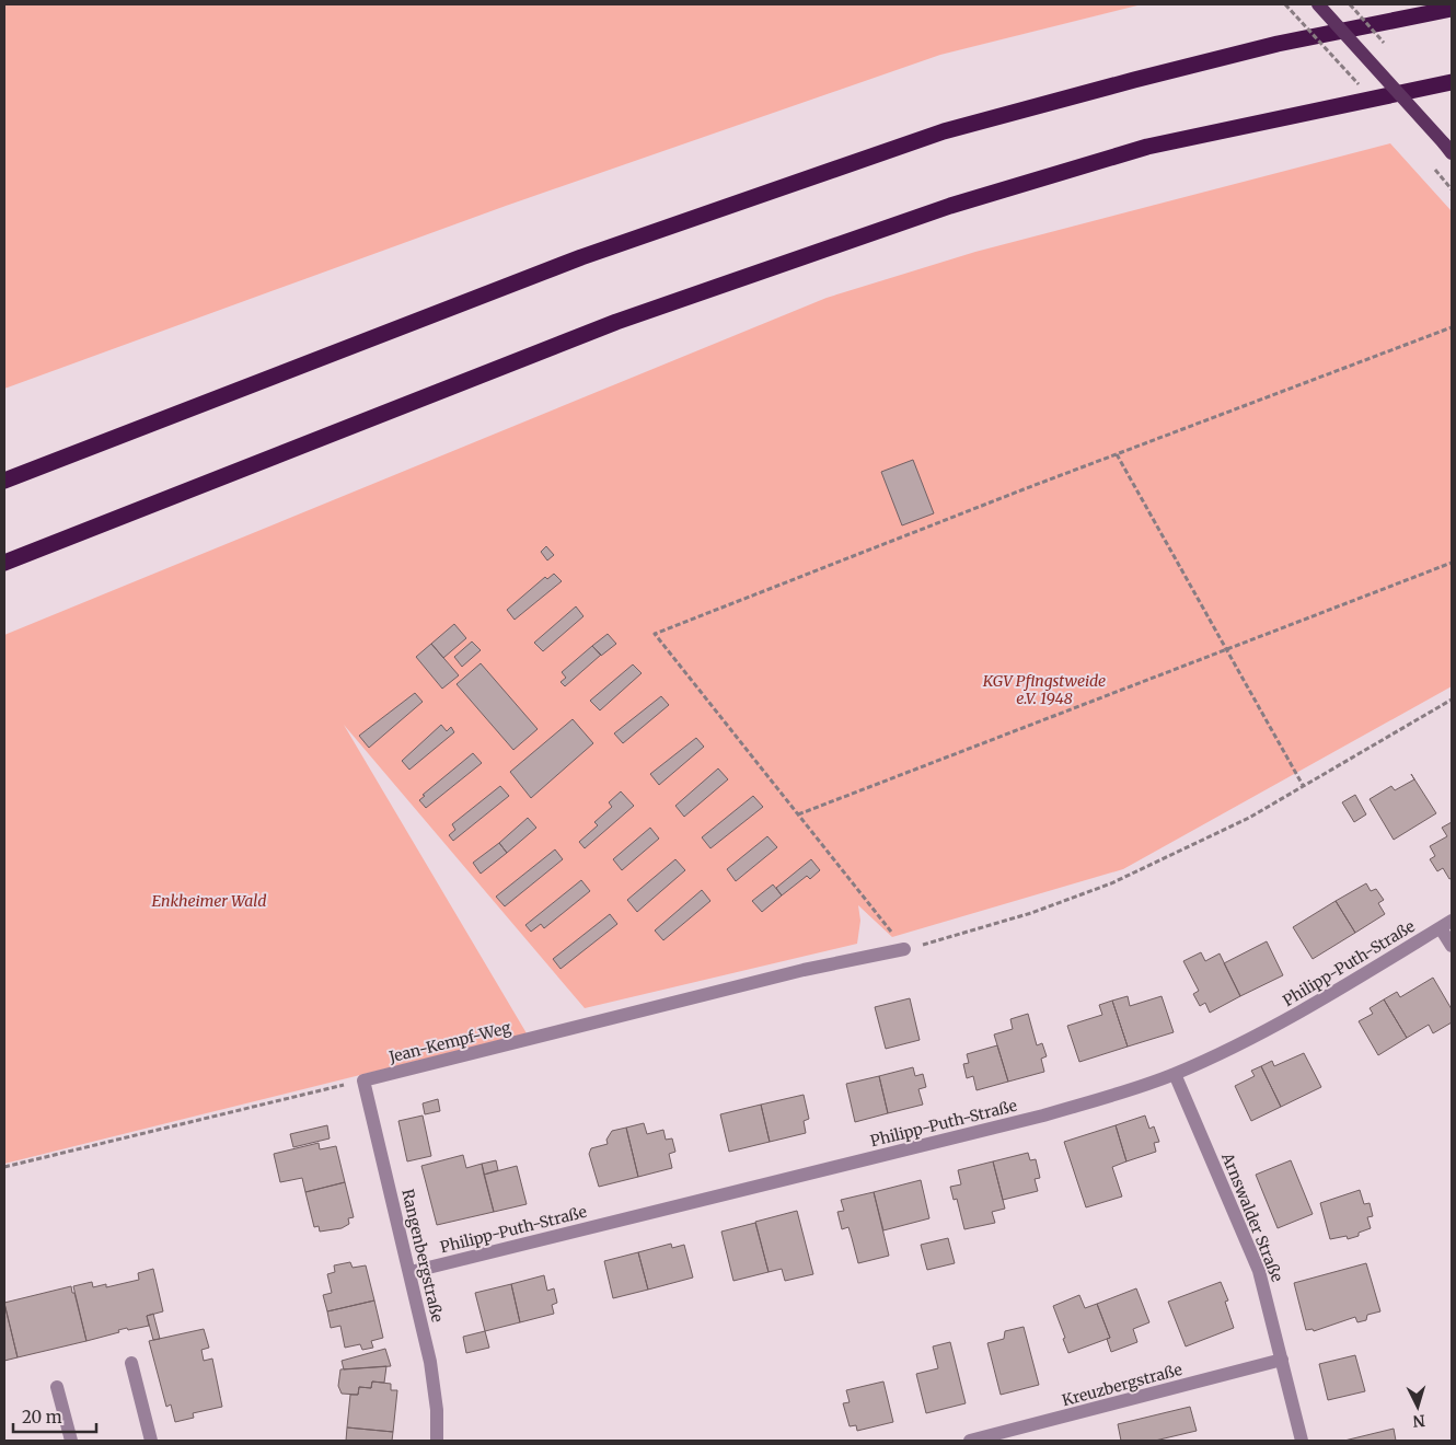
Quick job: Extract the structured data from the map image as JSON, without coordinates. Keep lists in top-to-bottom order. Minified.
{"streets":{"street":["Philipp-Puth-Straße","Jean-Kempf-Weg","Arnswalder Straße","Rangenbergstraße","Kreuzbergstraße"]},"crossings":[["Philipp-Puth-Straße","Arnswalder Straße"],["Philipp-Puth-Straße","Rangenbergstraße"],["Jean-Kempf-Weg","Rangenbergstraße"],["Arnswalder Straße","Kreuzbergstraße"]],"parks":["KGV Pfingstweide e.V. 1948","Enkheimer Wald"],"scale_bar":"20 m","north":"bottom"}
